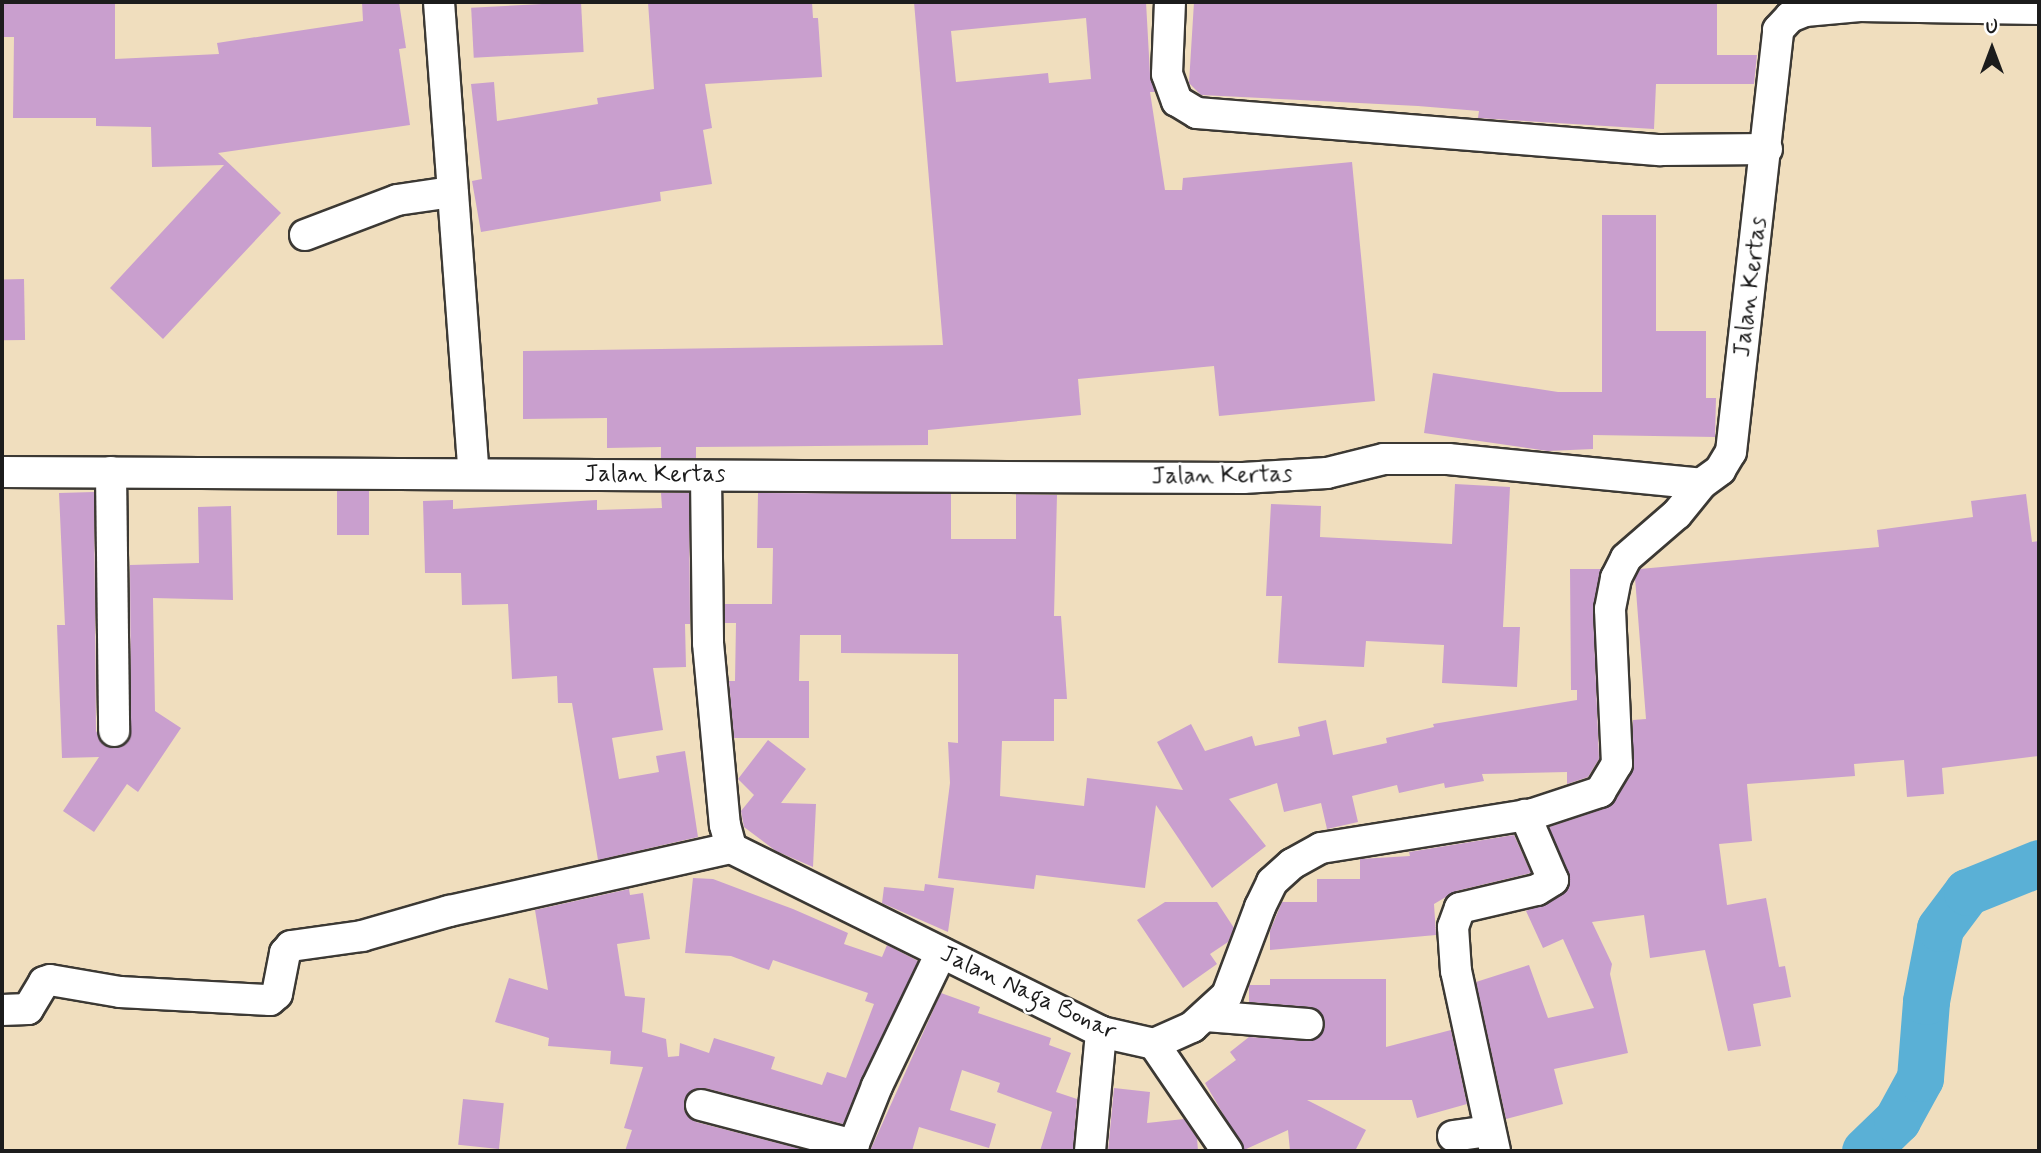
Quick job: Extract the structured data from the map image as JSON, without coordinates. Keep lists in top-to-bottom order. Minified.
{"streets":{"street":["Jalan Kertas","Jalan Naga Bonar"]},"north":"top"}
